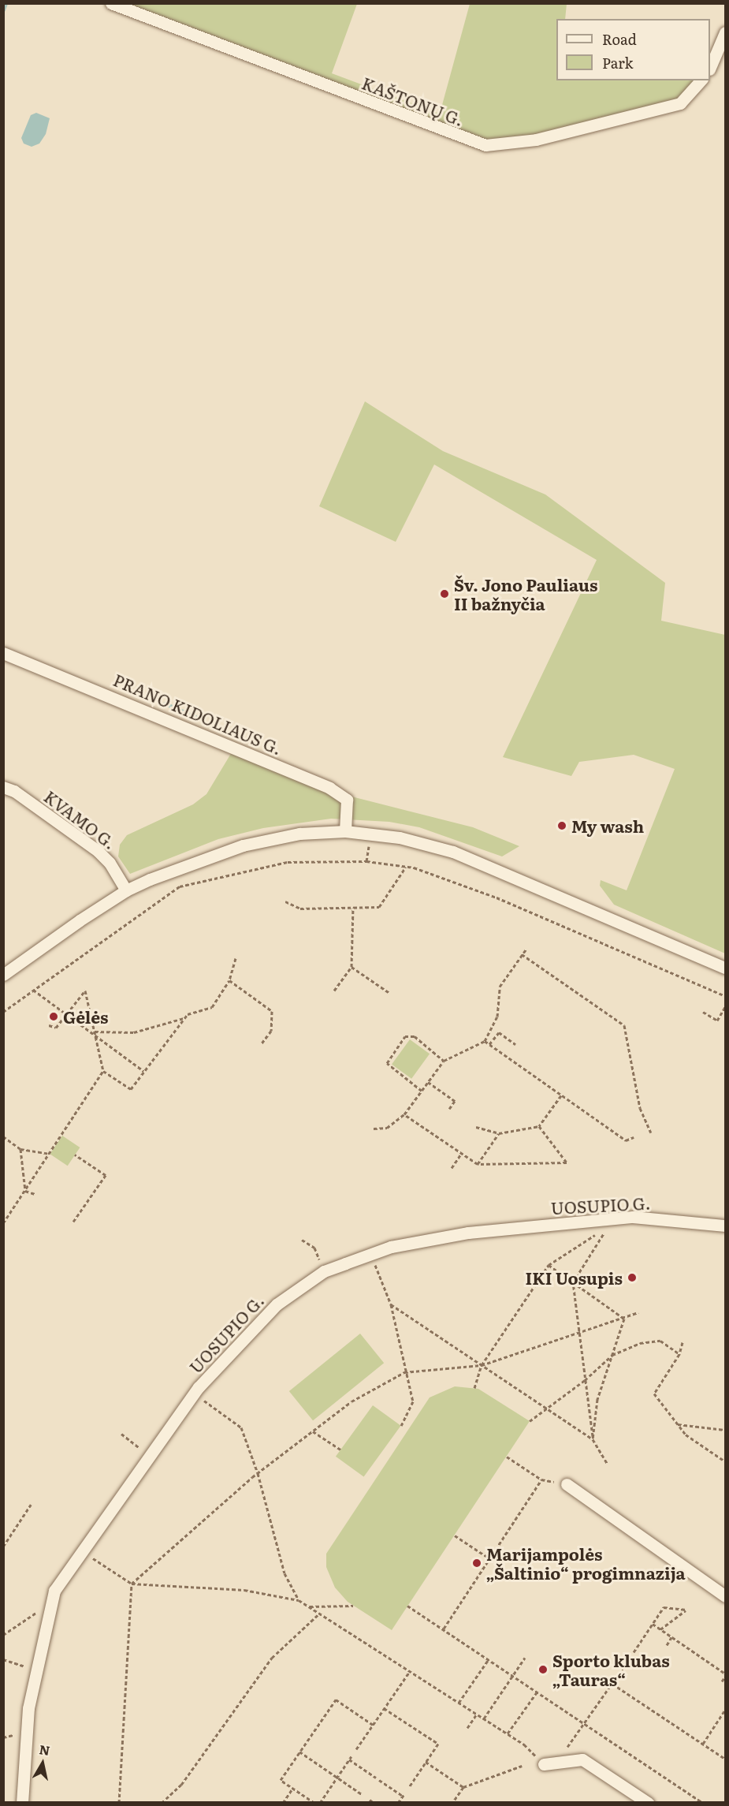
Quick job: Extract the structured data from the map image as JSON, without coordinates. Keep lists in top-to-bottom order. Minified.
{"streets":{"street":["KAŠTONŲ G.","PRANO KIDOLIAUS G.","KVAMO G.","UOSUPIO G."]},"places":["Šv. Jono Pauliaus II bažnyčia","My wash","Gėlės","IKI Uosupis","Marijampolės „Šaltinio“ progimnazija","Sporto klubas „Tauras“"],"legend":["Road","Park"],"north":"top"}
